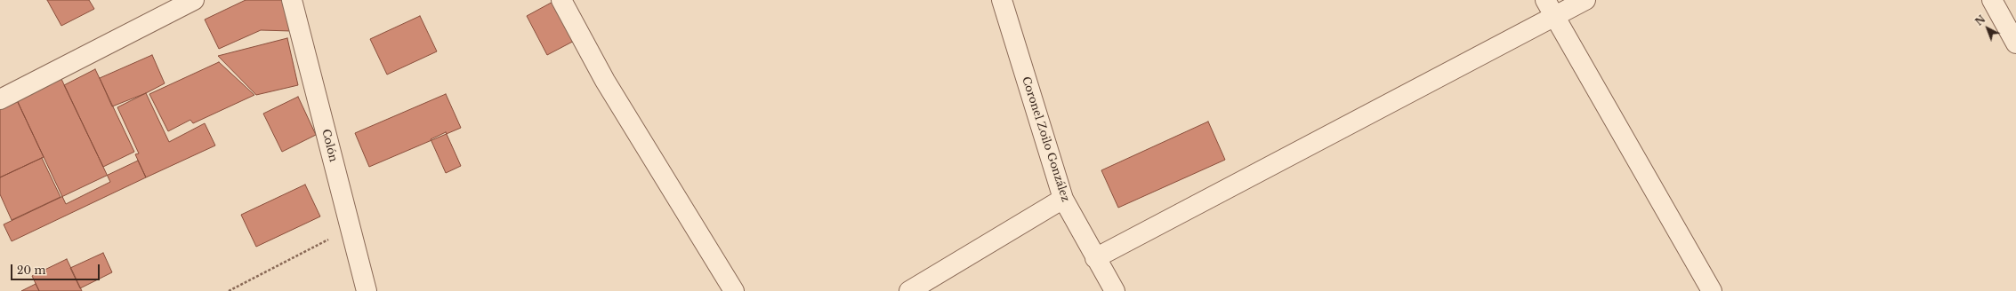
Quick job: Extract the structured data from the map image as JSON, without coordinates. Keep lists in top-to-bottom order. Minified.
{"streets":{"street":["Coronel Zoilo González","Colón"]},"scale_bar":"20 m","north":"top left"}
